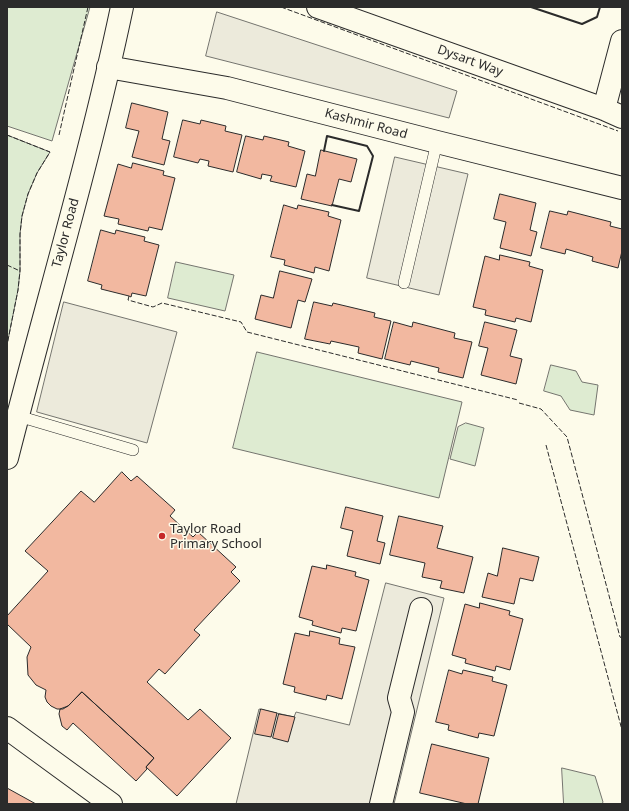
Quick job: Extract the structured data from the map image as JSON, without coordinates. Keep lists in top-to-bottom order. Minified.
{"streets":{"street":["Dysart Way","Kashmir Road","Taylor Road"]},"crossings":[["Kashmir Road","Taylor Road"]],"places":["Taylor Road Primary School"]}
